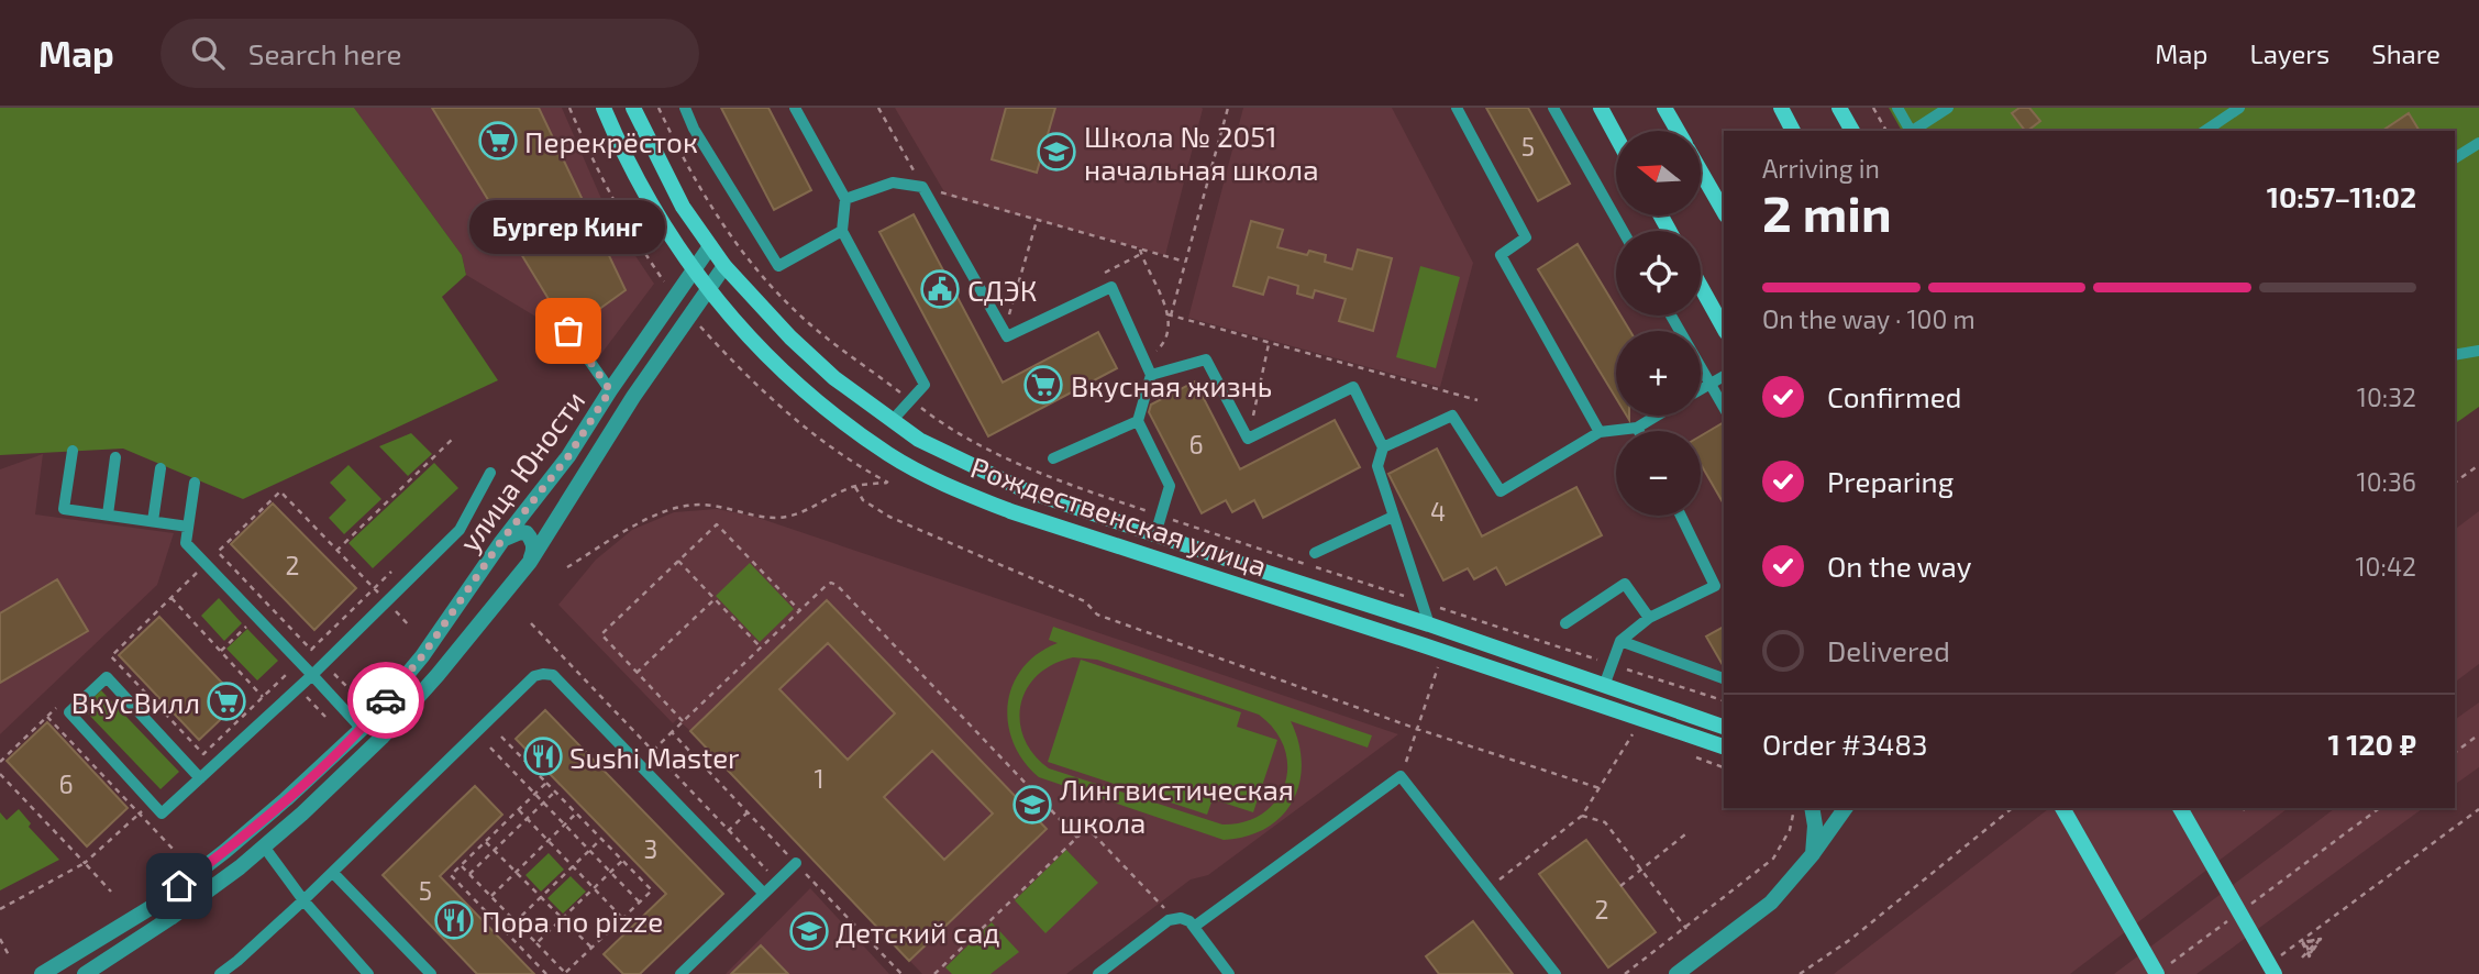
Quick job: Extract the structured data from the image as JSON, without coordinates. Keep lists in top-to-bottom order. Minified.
{"streets":{"street":["улица Юности","Рождественская улица"]},"crossings":[["улица Юности","Рождественская улица"]],"places":{"supermarket":["Перекрёсток","Вкусная жизнь","ВкусВилл"],"school or university":["Школа № 2051 начальная школа","Лингвистическая школа","Детский сад"],"public building":["СДЭК"],"other":["Бургер Кинг"],"restaurant":["Sushi Master","Пора по pizze"]},"house_numbers":["5","6","4","2","1","6","3","5","2"],"north":"left","page":{"header":"Map","search":"Search here","nav":["Map","Layers","Share"],"map_buttons":["+","−"],"heading":["2 min","Arriving in","10:57–11:02"],"panel":["Order #3483","1 120 ₽"],"bubble":"Бургер Кинг","bar":"On the way · 100 m","list":[["Confirmed","10:32"],["Preparing","10:36"],["On the way","10:42"],"Delivered"]}}
